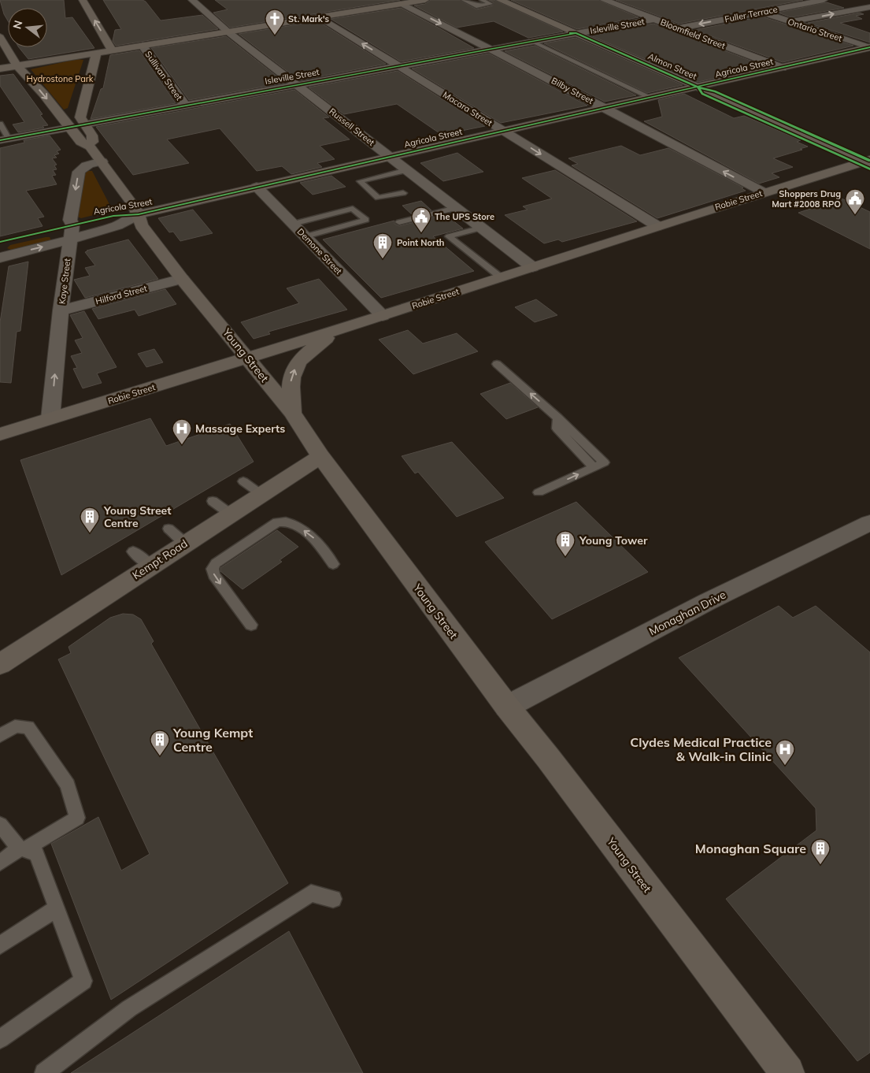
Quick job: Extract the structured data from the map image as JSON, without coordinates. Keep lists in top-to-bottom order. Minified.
{"streets":{"main road":["Almon Street","Agricola Street","Robie Street","Young Street","Kempt Road"],"street":["Fuller Terrace","Isleville Street","Ontario Street","Bloomfield Street","Sullivan Street","Bilby Street","Macara Street","Russell Street","Demone Street","Kaye Street","Hilford Street","Monaghan Drive"]},"crossings":[["Fuller Terrace","Ontario Street"],["Fuller Terrace","Bloomfield Street"],["Isleville Street","Bloomfield Street"],["Isleville Street","Almon Street"],["Isleville Street","Sullivan Street"],["Isleville Street","Bilby Street"],["Isleville Street","Macara Street"],["Isleville Street","Russell Street"],["Ontario Street","Agricola Street"],["Bloomfield Street","Agricola Street"],["Almon Street","Agricola Street"],["Almon Street","Robie Street"],["Agricola Street","Bilby Street"],["Agricola Street","Macara Street"],["Agricola Street","Russell Street"],["Agricola Street","Demone Street"],["Agricola Street","Kaye Street"],["Agricola Street","Young Street"],["Bilby Street","Robie Street"],["Macara Street","Robie Street"],["Russell Street","Robie Street"],["Robie Street","Demone Street"],["Robie Street","Kaye Street"],["Robie Street","Young Street"],["Kaye Street","Hilford Street"],["Kaye Street","Young Street"],["Hilford Street","Young Street"],["Young Street","Kempt Road"],["Young Street","Monaghan Drive"]],"one_way":["Fuller Terrace"],"parks":["Hydrostone Park"],"places":{"church":["St. Mark's"],"public building":["Shoppers Drug Mart #2008 RPO","The UPS Store"],"building":["Point North","Young Street Centre","Young Tower","Young Kempt Centre","Monaghan Square"],"hospital":["Massage Experts","Clydes Medical Practice & Walk-in Clinic"]},"north":"left"}
